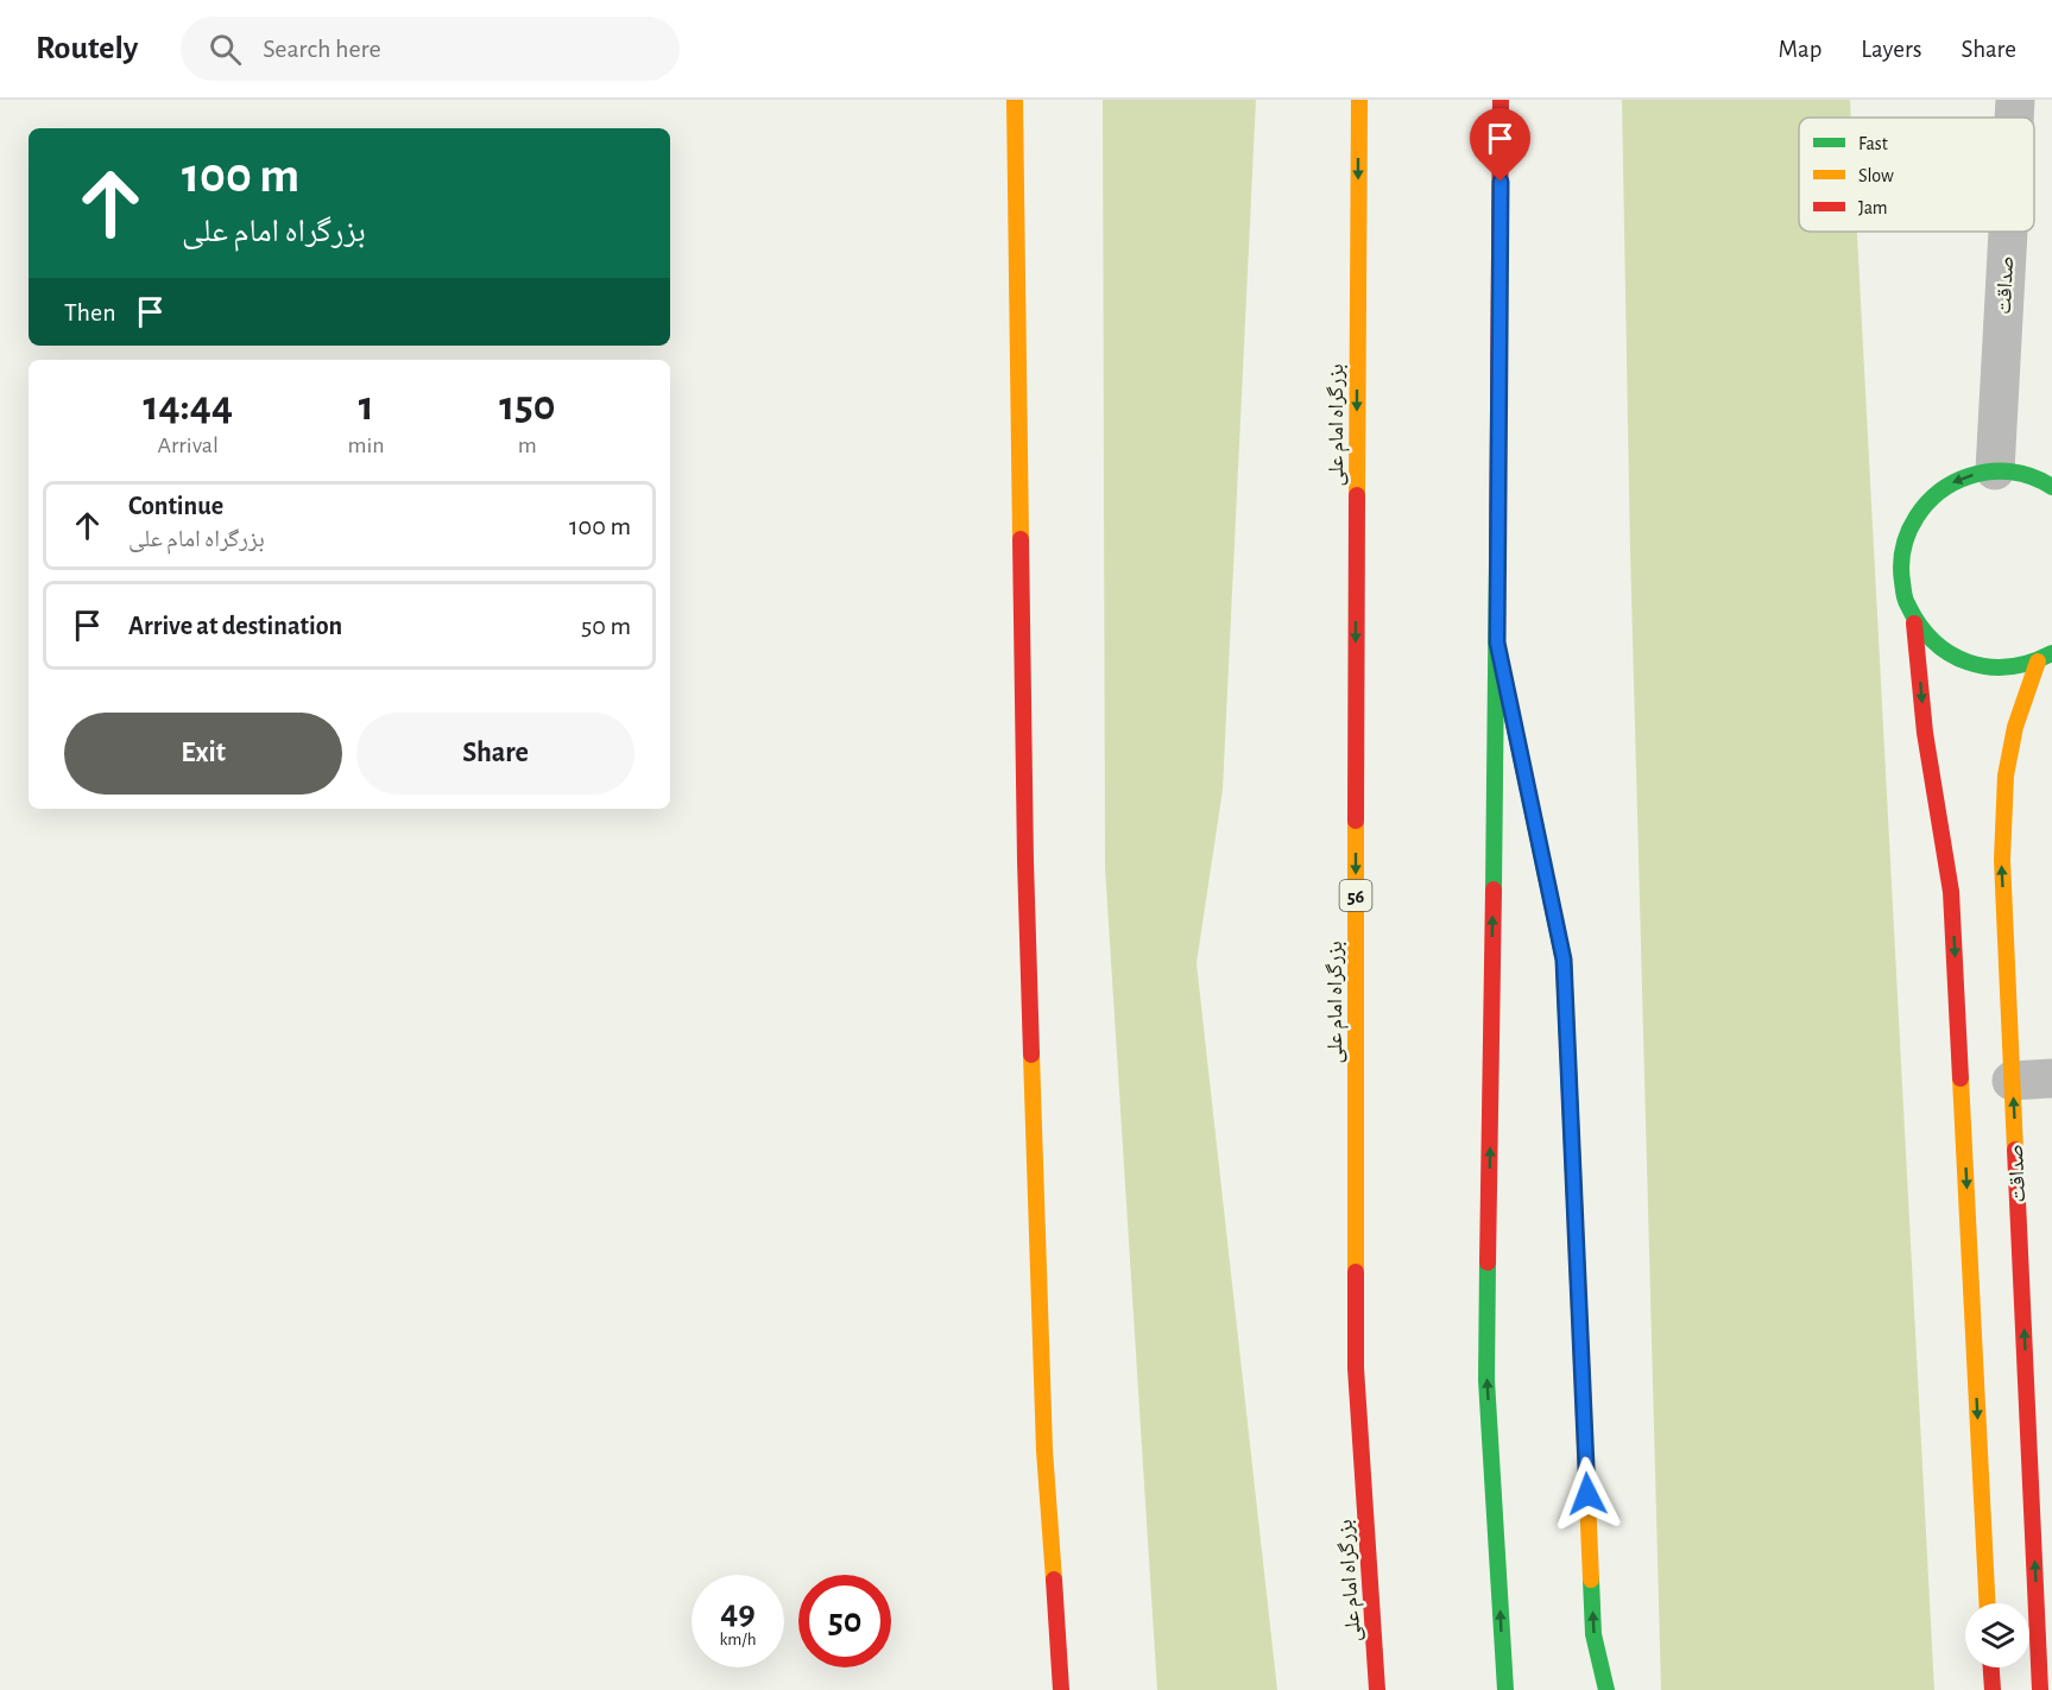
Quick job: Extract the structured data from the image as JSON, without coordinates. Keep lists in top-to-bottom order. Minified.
{"streets":{"main road":["صداقت","بزرگراه امام علی","56"]},"one_way":["صداقت"],"legend":["Fast","Slow","Jam"],"page":{"header":"Routely","search":"Search here","nav":["Map","Layers","Share"],"turn":["100 m","بزرگراه امام علی"],"then":"Then","eta":["14:44","Arrival","1","min","150","m"],"list":[{"name":"Continue","note":"بزرگراه امام علی","value":"100 m"},{"name":"Arrive at destination","value":"50 m"}],"buttons":["Exit","Share"],"speed":"49 km/h","limit":"50"}}
